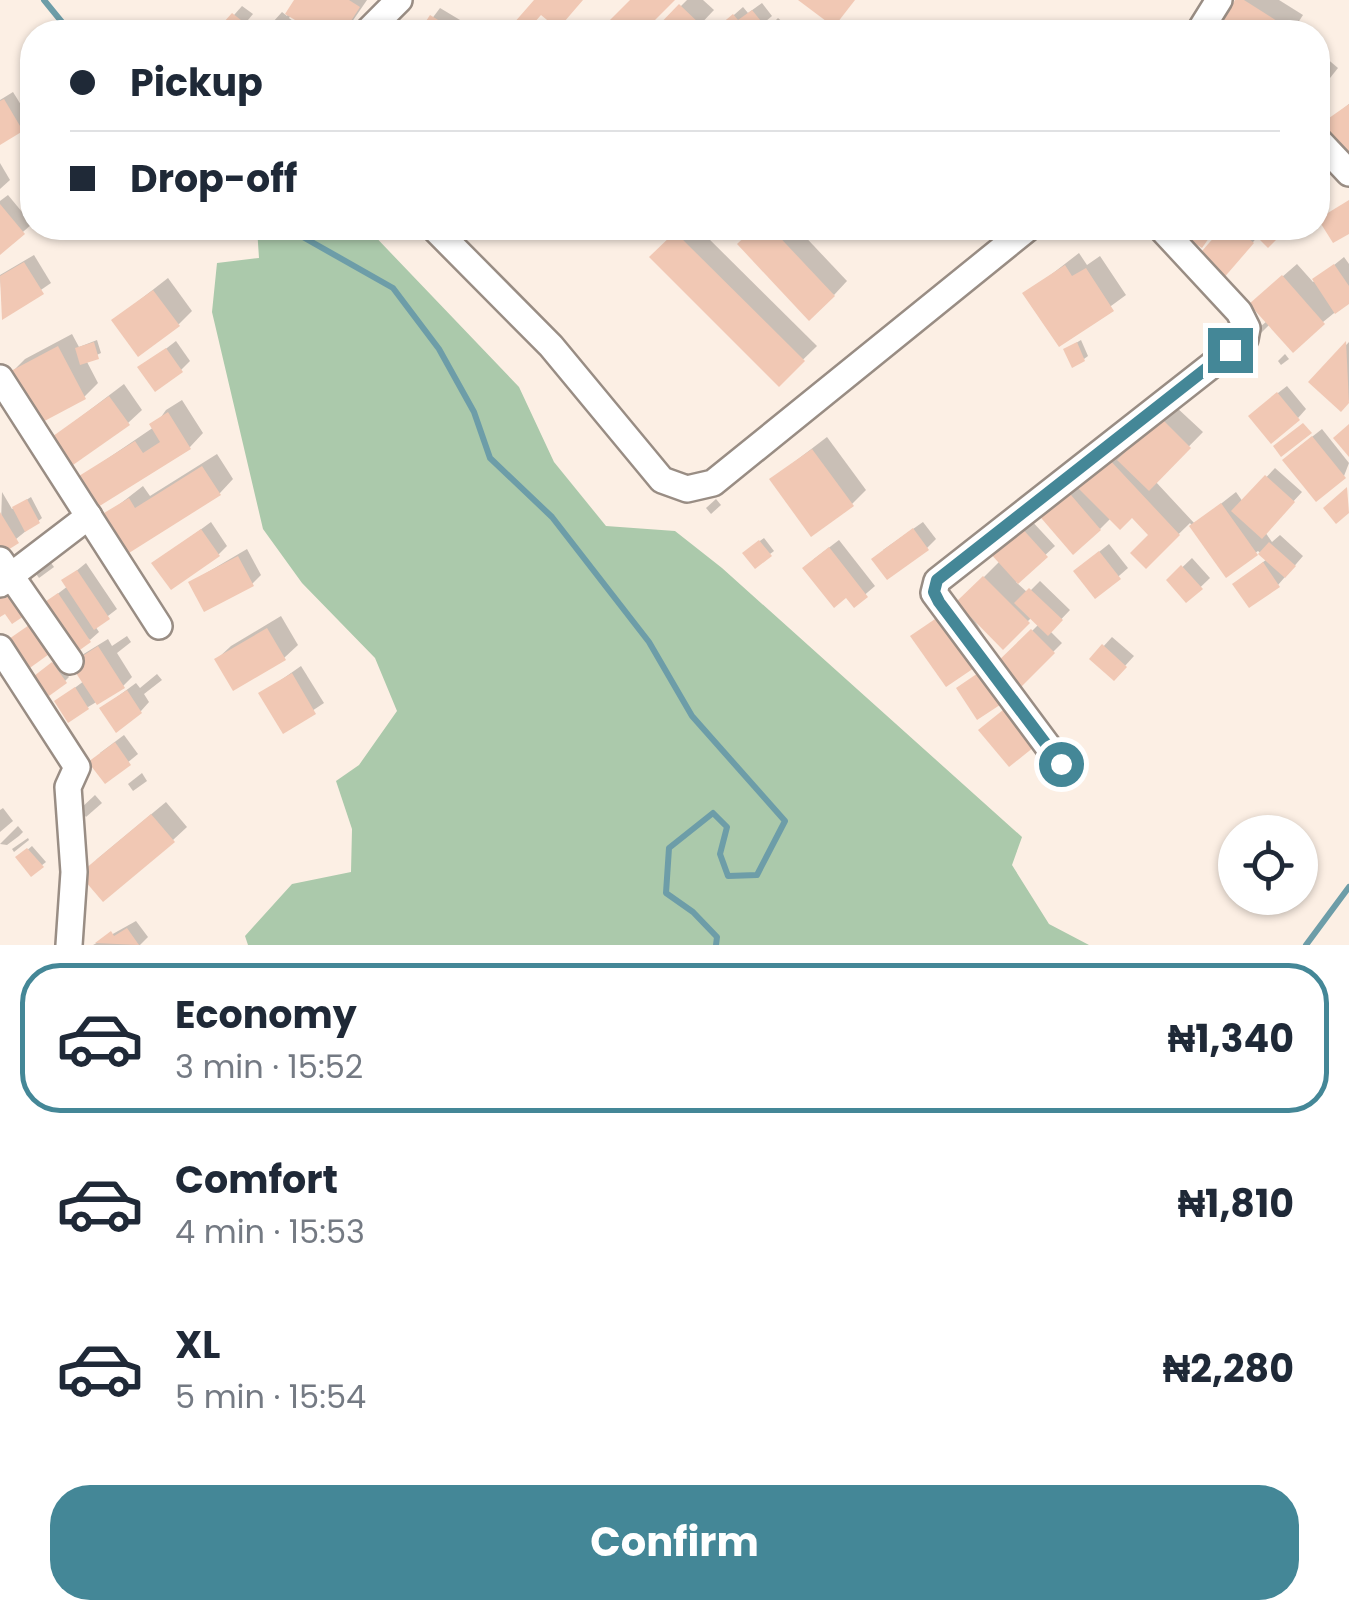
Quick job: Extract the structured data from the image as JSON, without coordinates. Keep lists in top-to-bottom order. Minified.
{"page":{"banner":["Pickup","Drop-off"],"list":[{"name":"Economy","note":"3 min · 15:52","value":"₦1,340"},{"name":"Comfort","note":"4 min · 15:53","value":"₦1,810"},{"name":"XL","note":"5 min · 15:54","value":"₦2,280"}],"buttons":"Confirm"}}
